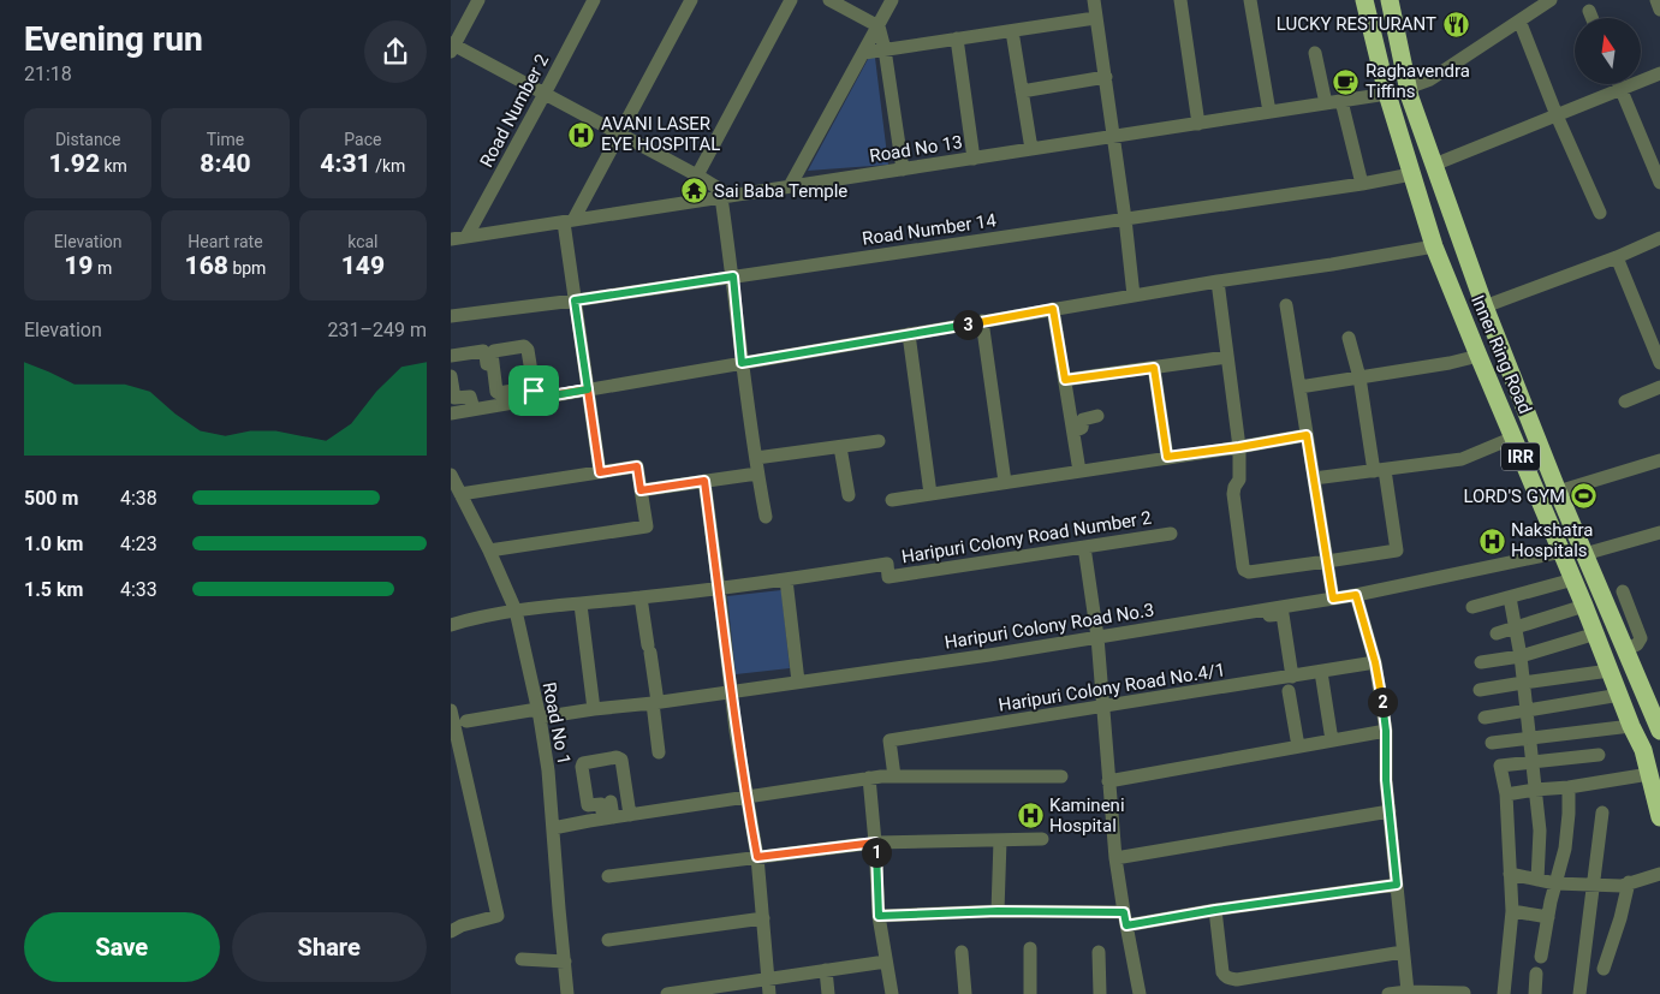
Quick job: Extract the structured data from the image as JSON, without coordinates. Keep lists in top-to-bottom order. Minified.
{"streets":{"highway":["Inner Ring Road","IRR"],"street":["Road Number 2","Road No 13","Road Number 14","Haripuri Colony Road Number 2","Haripuri Colony Road No.3","Haripuri Colony Road No.4/1","Road No 1"]},"crossings":[["Road Number 2","Road No 13"],["Road No 13","Inner Ring Road"],["Road Number 14","Inner Ring Road"],["Inner Ring Road","Haripuri Colony Road No.3"],["Haripuri Colony Road Number 2","Road No 1"],["Haripuri Colony Road No.3","Road No 1"]],"places":{"restaurant":["LUCKY RESTURANT"],"cafe":["Raghavendra Tiffins"],"hospital":["AVANI LASER EYE HOSPITAL","Nakshatra Hospitals","Kamineni Hospital"],"temple":["Sai Baba Temple"],"sports":["LORD'S GYM"]},"north":"top","page":{"heading":["Evening run","21:18"],"stats":[["Distance","1.92 km"],["Time","8:40"],["Pace","4:31 /km"],["Elevation","19 m"],["Heart rate","168 bpm"],["kcal","149"]],"chart":["Elevation","231–249 m"],"pins":["3","2","1"],"list":[{"name":"500 m","note":"4:38"},{"name":"1.0 km","note":"4:23"},{"name":"1.5 km","note":"4:33"}],"buttons":["Save","Share"]}}
